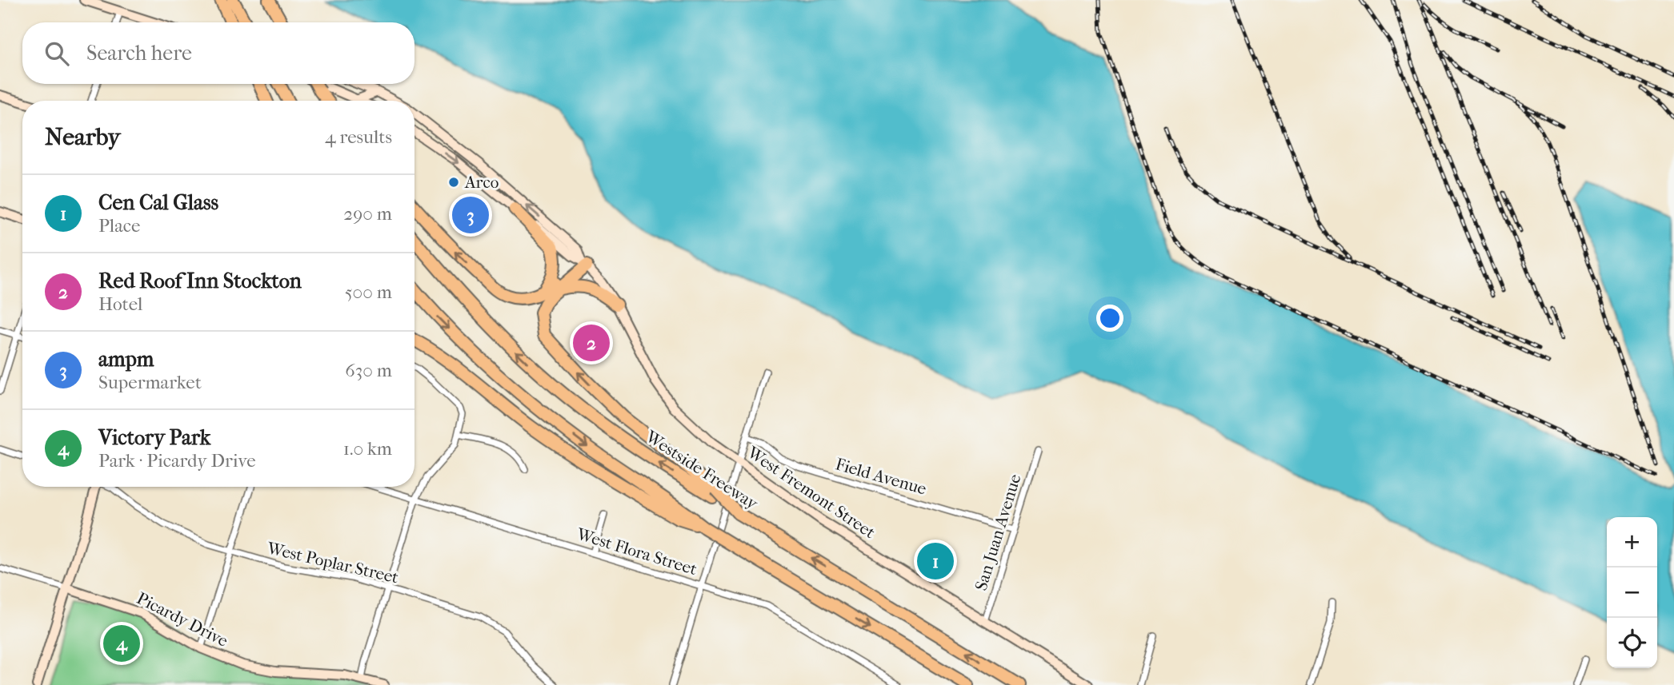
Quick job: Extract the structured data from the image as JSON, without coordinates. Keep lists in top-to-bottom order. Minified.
{"streets":{"highway":["Westside Freeway"],"street":["Field Avenue","West Fremont Street","San Juan Avenue","West Flora Street","West Poplar Street","Picardy Drive"]},"crossings":[["Field Avenue","San Juan Avenue"],["West Fremont Street","San Juan Avenue"]],"places":["Arco"],"page":{"search":"Search here","heading":["Nearby","4 results"],"list":[{"mark":"1","name":"Cen Cal Glass","note":"Place","value":"290 m"},{"mark":"2","name":"Red Roof Inn Stockton","note":"Hotel","value":"500 m"},{"mark":"3","name":"ampm","note":"Supermarket","value":"630 m"},{"mark":"4","name":"Victory Park","note":"Park · Picardy Drive","value":"1.0 km"}],"pins":["3","2","1","4"],"map_buttons":["+","−"]}}
